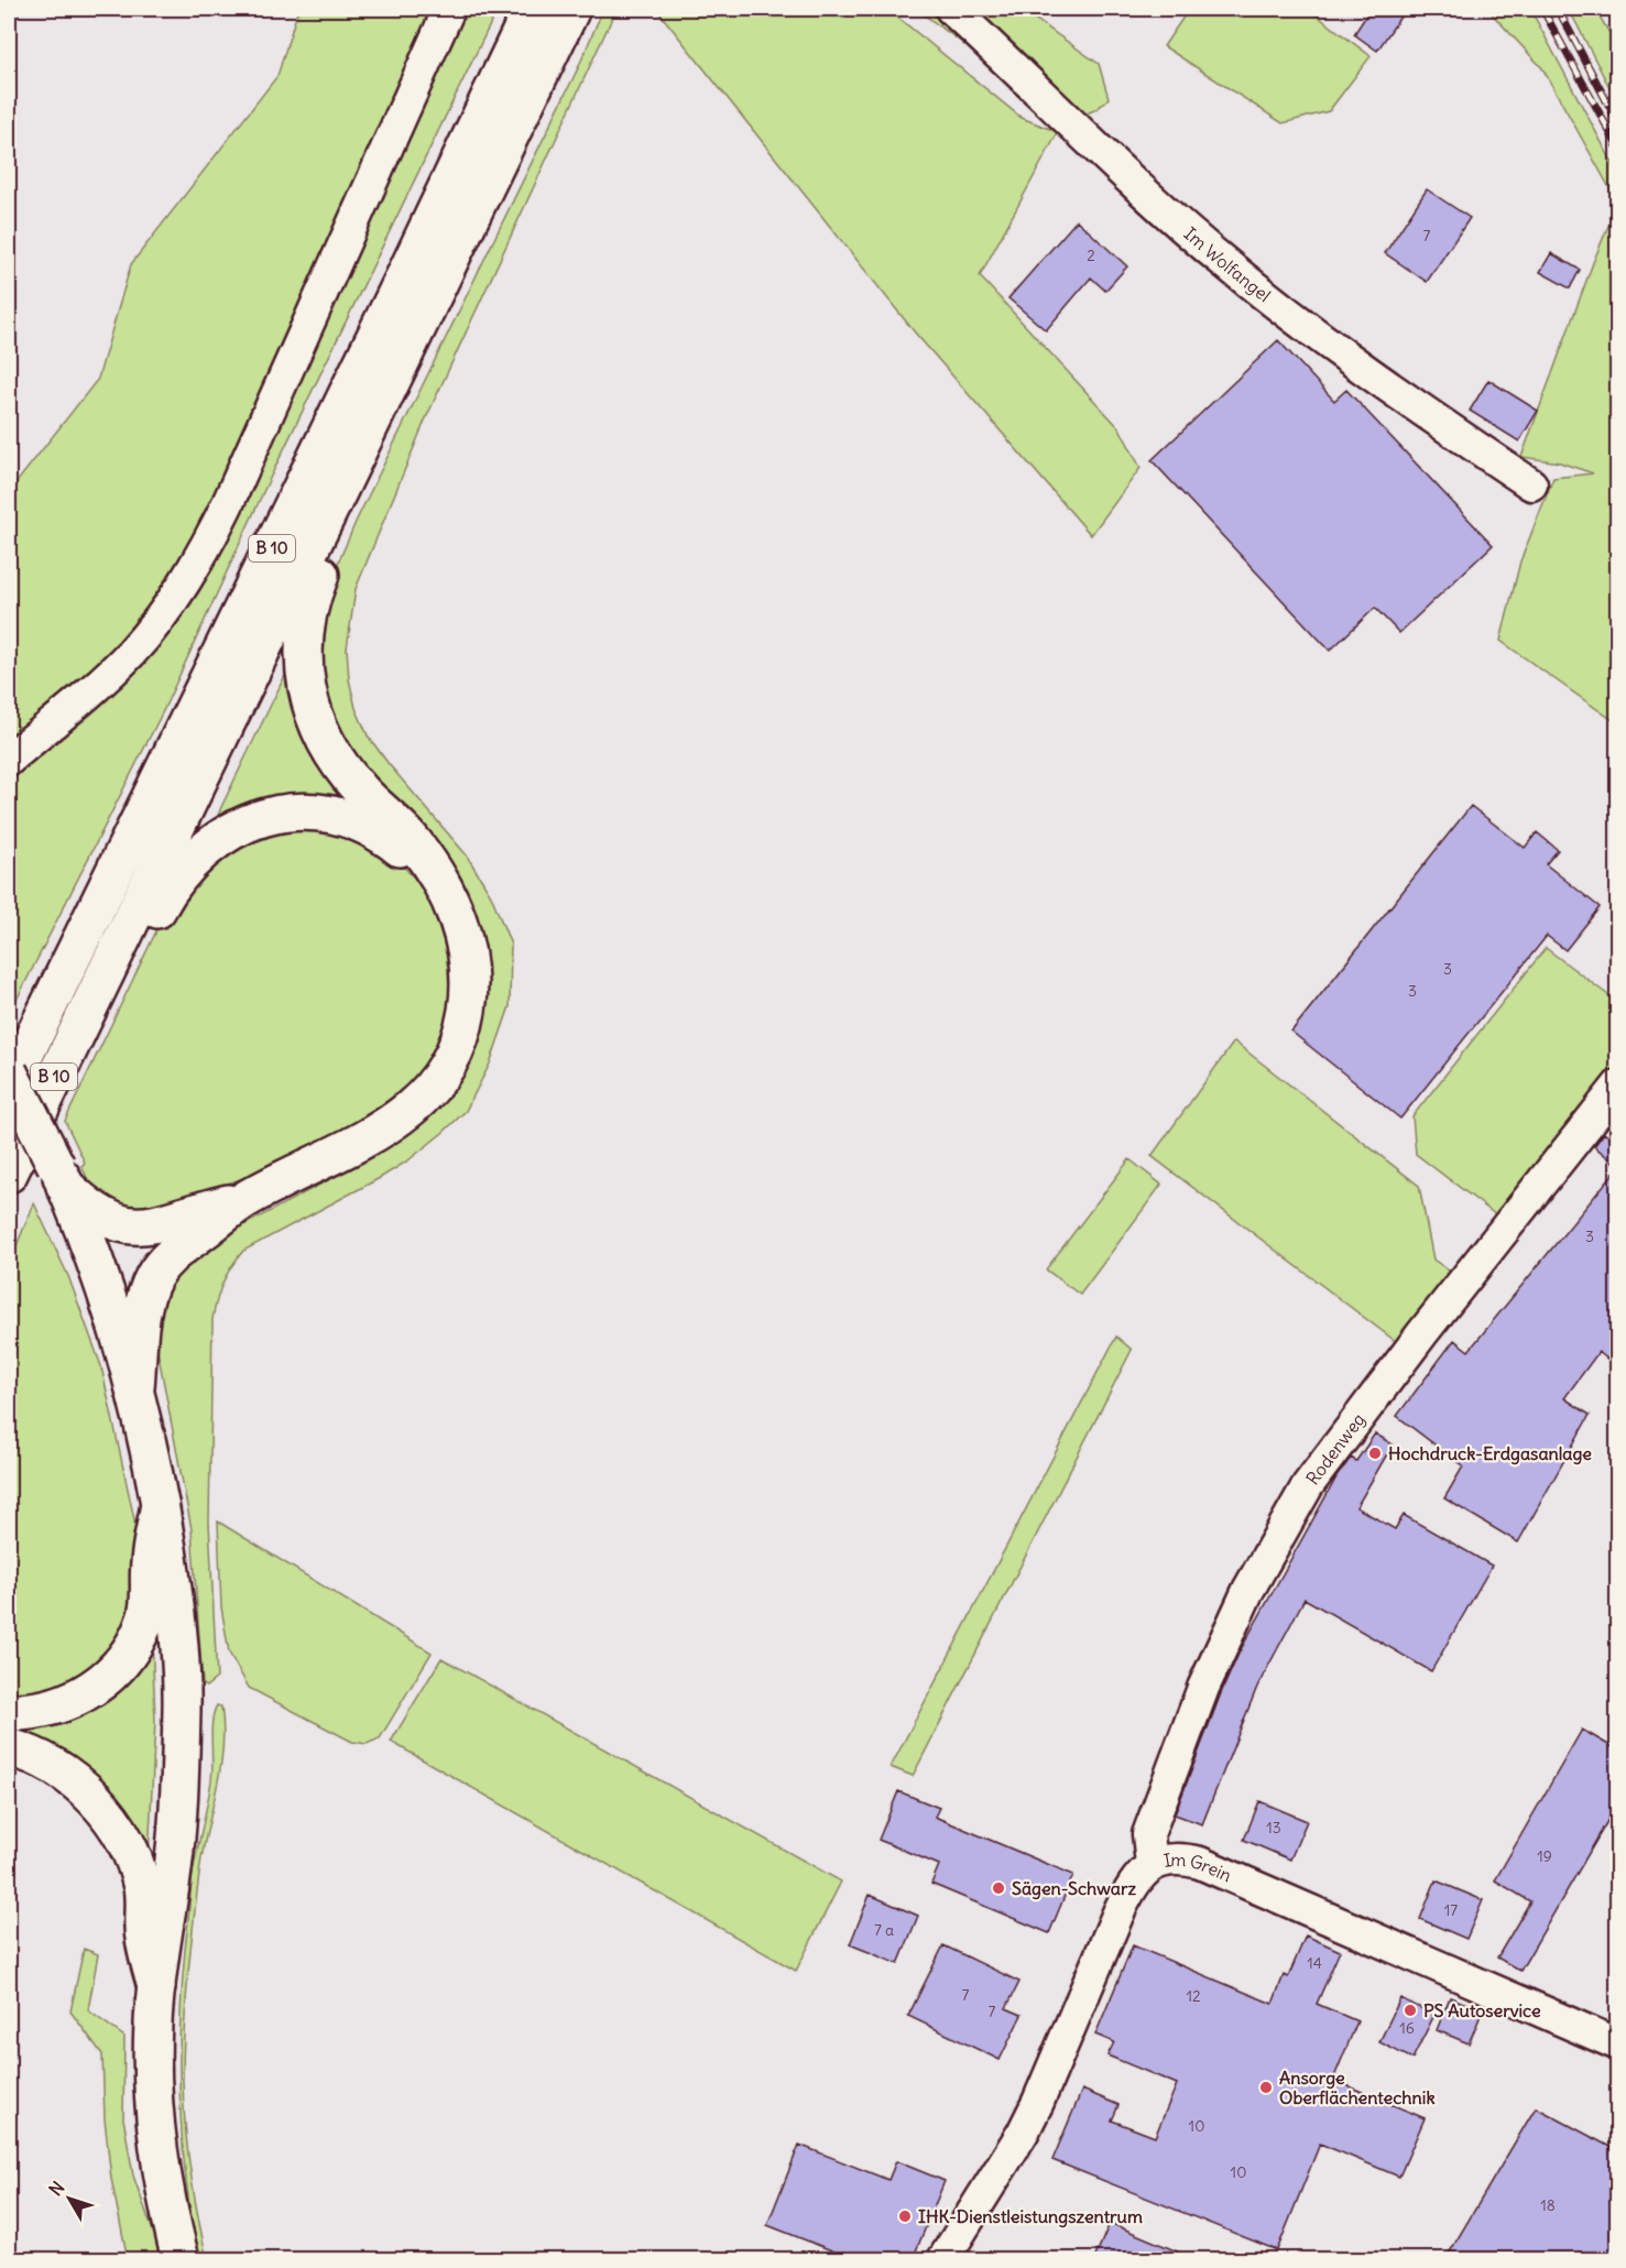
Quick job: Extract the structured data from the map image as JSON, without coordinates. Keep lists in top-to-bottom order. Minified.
{"streets":{"main road":["B 10"],"street":["Im Wolfangel","Rodenweg","Im Grein"]},"crossings":[["Rodenweg","Im Grein"]],"places":["Hochdruck-Erdgasanlage","Sägen-Schwarz","PS Autoservice","Ansorge Oberflächentechnik","IHK-Dienstleistungszentrum"],"house_numbers":["7","2","3","3","3","13","19","17","7 a","14","7","12","7","16","10","10","18"],"north":"top left"}
